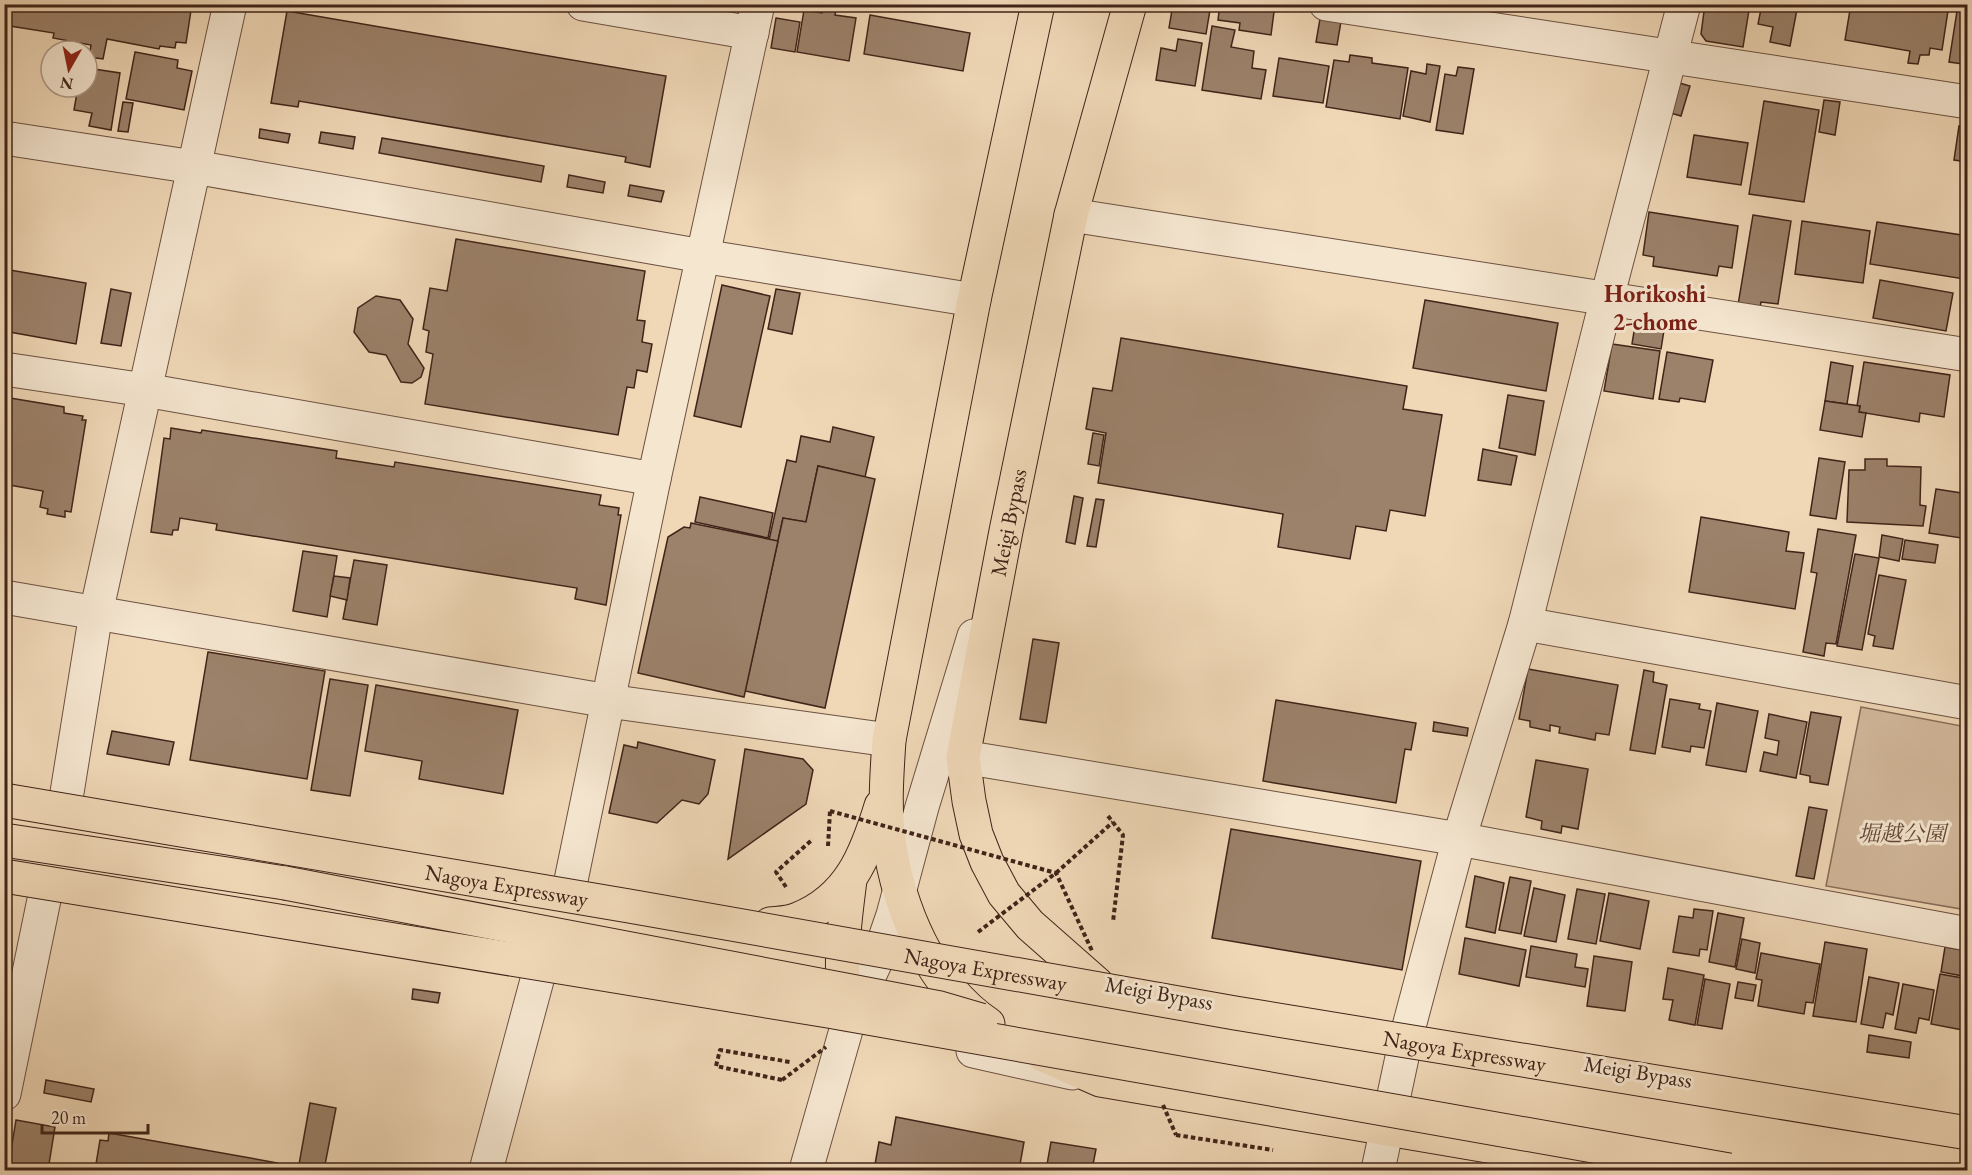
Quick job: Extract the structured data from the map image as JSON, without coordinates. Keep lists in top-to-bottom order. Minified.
{"streets":{"highway":["Meigi Bypass","Nagoya Expressway"]},"districts":["Horikoshi 2-chome"],"parks":["堀越公園"],"scale_bar":"20 m","north":"bottom"}
